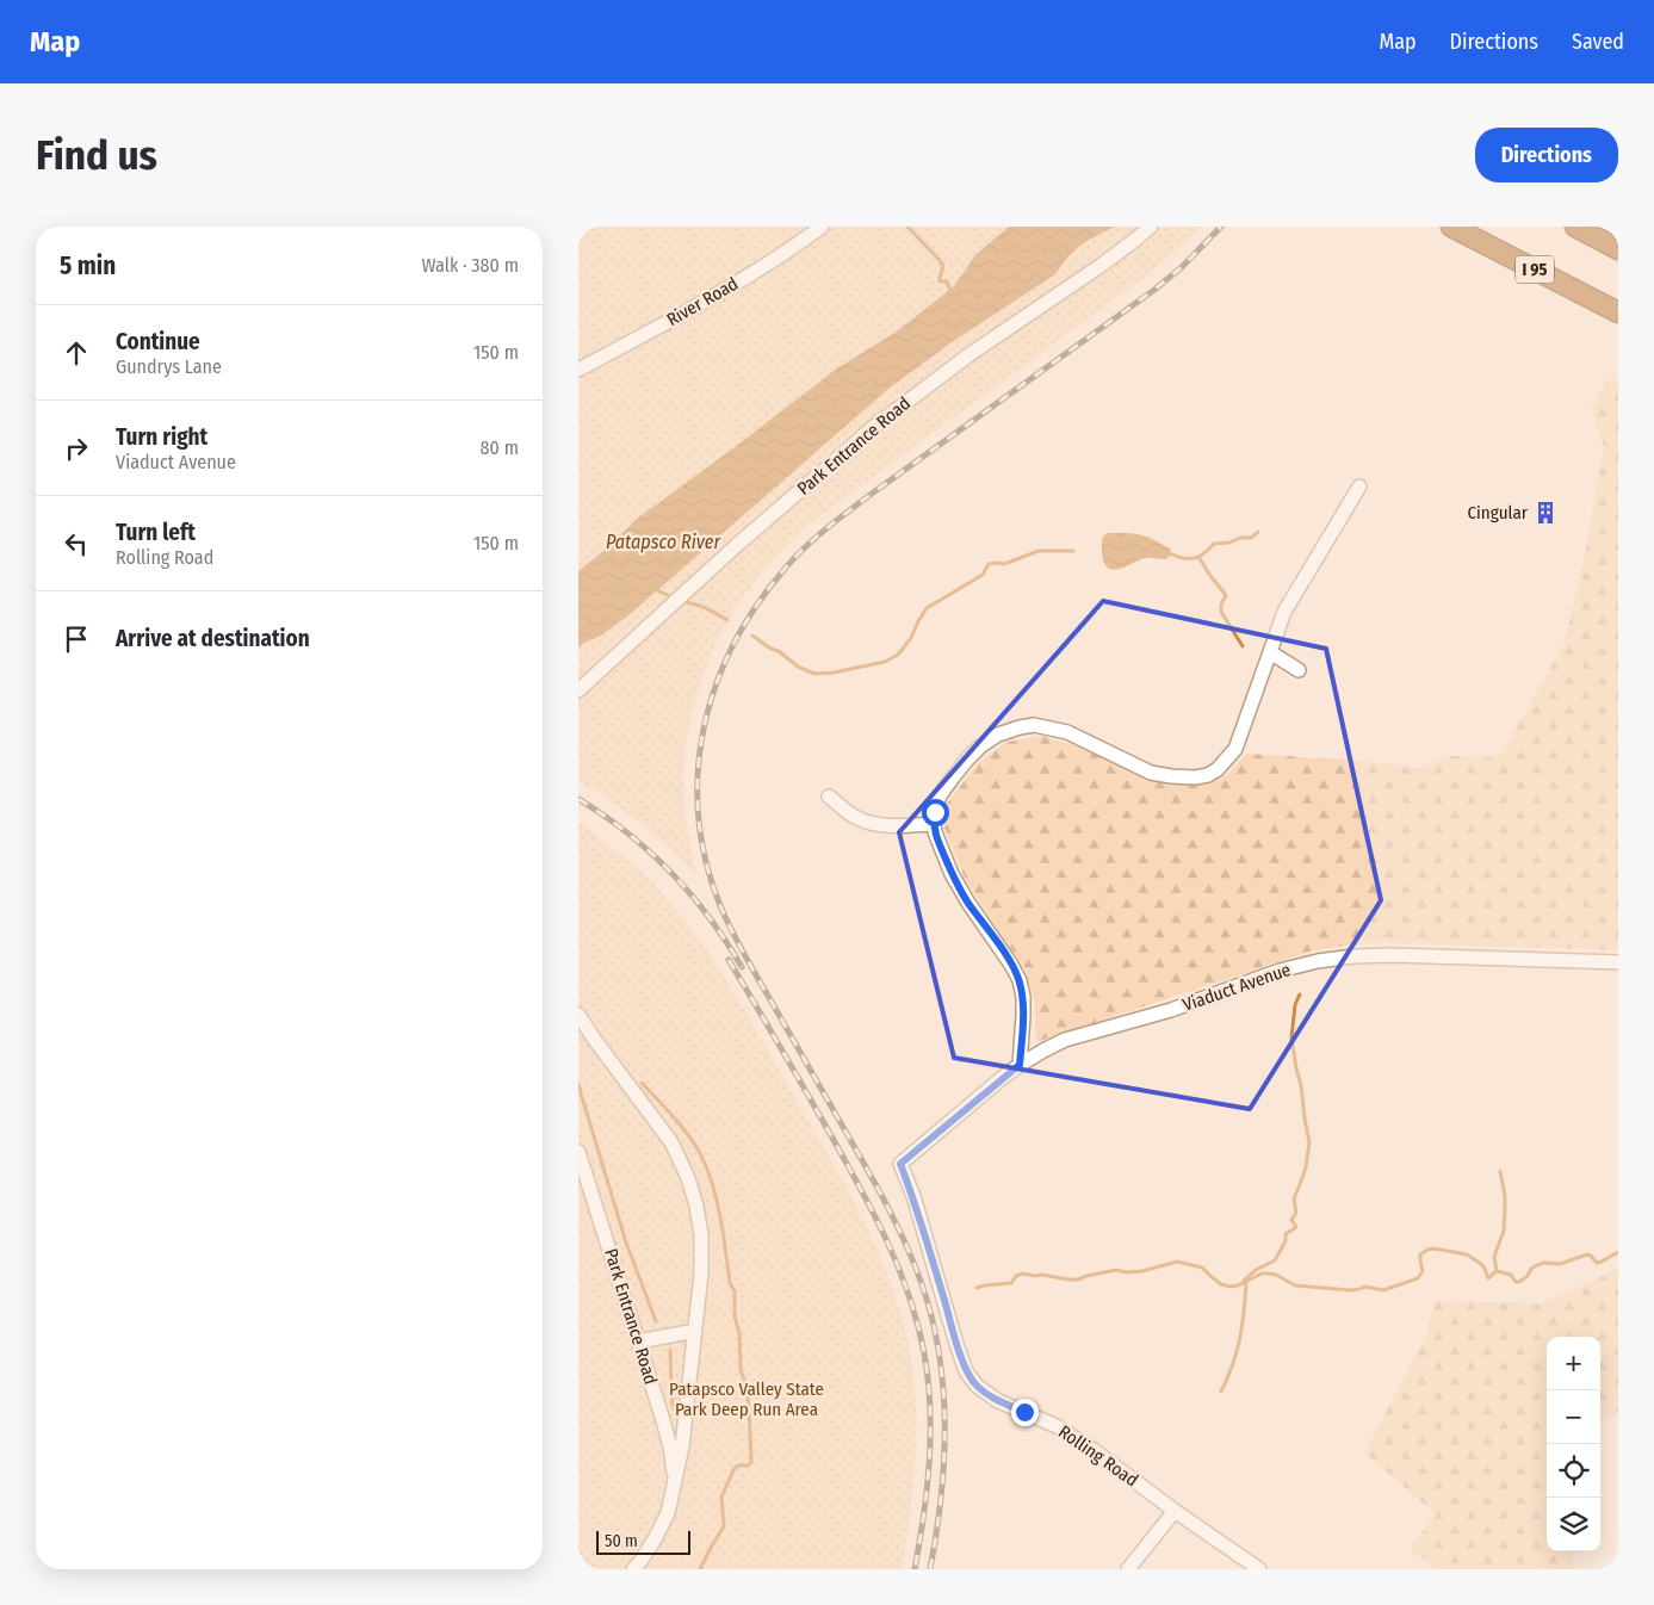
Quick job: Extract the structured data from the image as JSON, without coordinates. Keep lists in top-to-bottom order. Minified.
{"streets":{"highway":["I 95"],"street":["River Road","Park Entrance Road","Viaduct Avenue","Rolling Road"]},"crossings":[["Viaduct Avenue","Rolling Road"]],"water":["Patapsco River"],"parks":["Patapsco Valley State Park Deep Run Area"],"places":{"building":["Cingular"]},"scale_bar":"50 m","page":{"header":"Map","nav":["Map","Directions","Saved"],"buttons":"Directions","title":"Find us","heading":["5 min","Walk · 380 m"],"list":[["Continue","Gundrys Lane","150 m"],["Turn right","Viaduct Avenue","80 m"],["Turn left","Rolling Road","150 m"],"Arrive at destination"],"map_buttons":["+","−"],"scale":"50 m"}}
